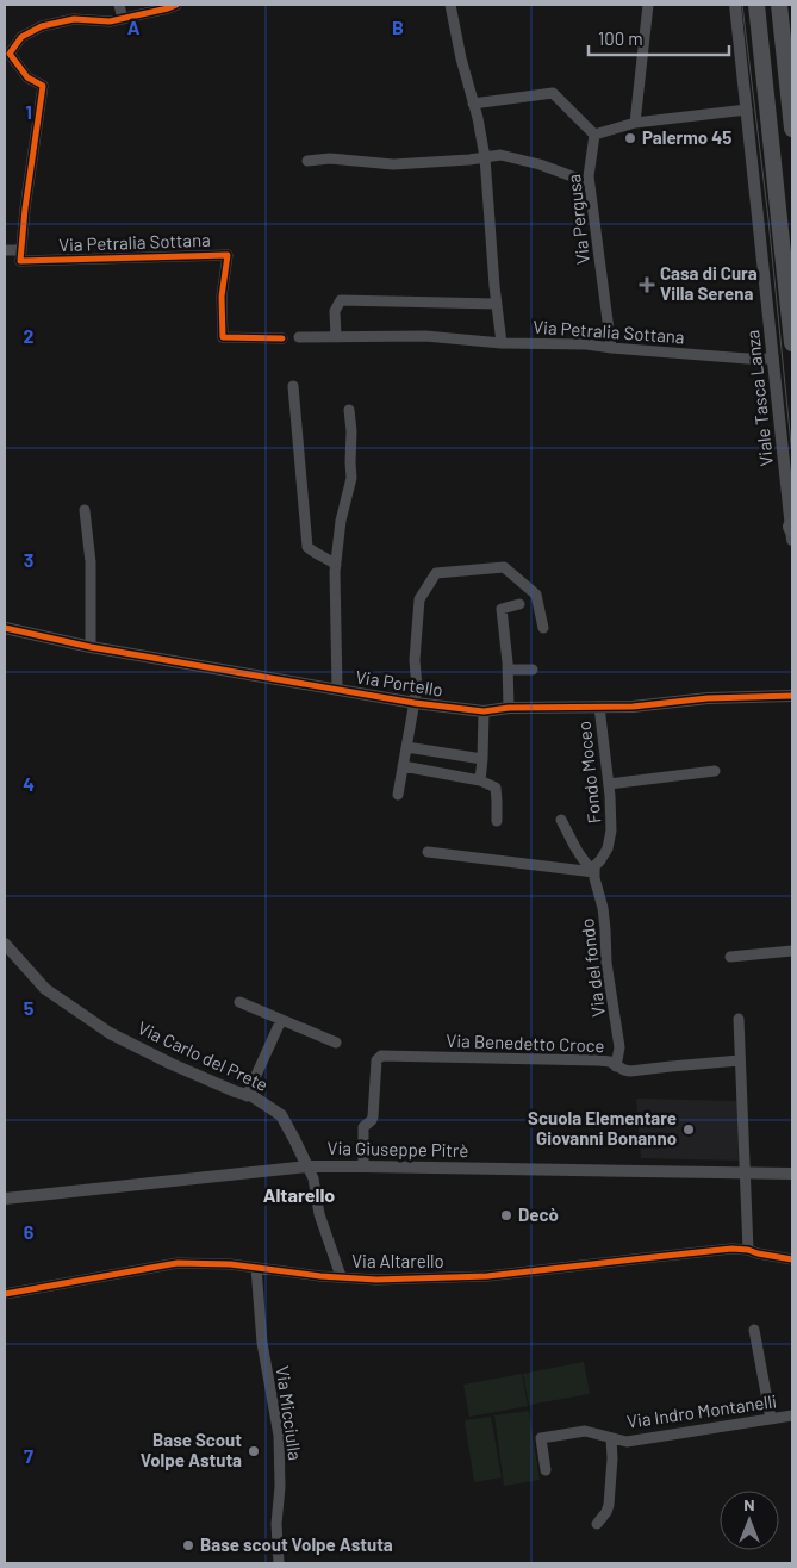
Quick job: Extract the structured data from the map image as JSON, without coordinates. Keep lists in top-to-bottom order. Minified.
{"streets":{"street":["Via Pergusa","Via Petralia Sottana","Viale Tasca Lanza","Via Portello","Fondo Moceo","Via del fondo","Via Benedetto Croce","Via Carlo del Prete","Via Giuseppe Pitrè","Via Altarello","Via Indro Montanelli","Via Micciulla"]},"crossings":[["Via Pergusa","Via Petralia Sottana"],["Via Petralia Sottana","Viale Tasca Lanza"],["Via Portello","Fondo Moceo"],["Fondo Moceo","Via del fondo"],["Via del fondo","Via Benedetto Croce"],["Via Benedetto Croce","Via Giuseppe Pitrè"],["Via Carlo del Prete","Via Giuseppe Pitrè"],["Via Carlo del Prete","Via Altarello"],["Via Altarello","Via Micciulla"]],"districts":["Altarello"],"places":{"other":["Palermo 45","Scuola Elementare Giovanni Bonanno","Decò","Base Scout Volpe Astuta","Base scout Volpe Astuta"],"health":["Casa di Cura Villa Serena"]},"scale_bar":"100 m","north":"top","grid":{"columns":["A","B"],"rows":["1","2","3","4","5","6","7"]}}
